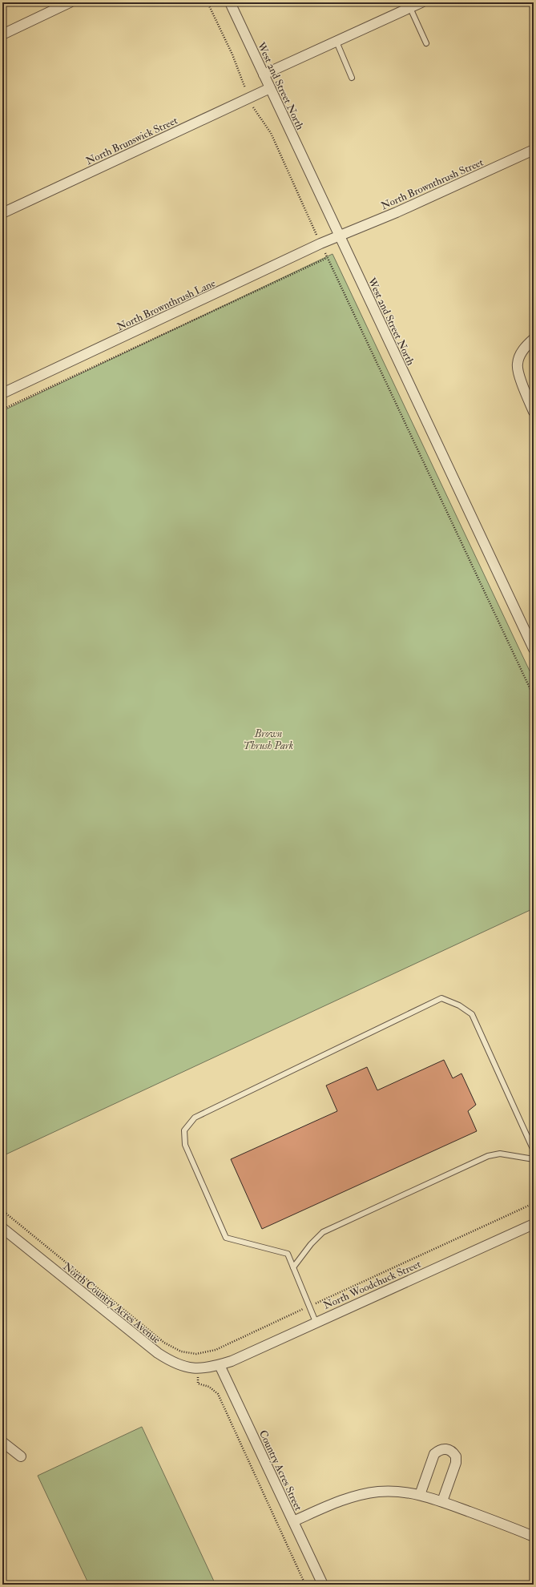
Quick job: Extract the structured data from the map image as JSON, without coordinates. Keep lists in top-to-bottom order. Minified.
{"streets":{"street":["West 2nd Street North","North Brunswick Street","North Brownthrush Street","North Brownthrush Lane","North Woodchuck Street","North Country Acres Avenue","Country Acres Street"]},"crossings":[["West 2nd Street North","North Brunswick Street"],["West 2nd Street North","North Brownthrush Street"],["West 2nd Street North","North Brownthrush Lane"],["North Brownthrush Street","North Brownthrush Lane"],["North Woodchuck Street","North Country Acres Avenue"],["North Woodchuck Street","Country Acres Street"],["North Country Acres Avenue","Country Acres Street"]],"parks":["Brown Thrush Park"]}
